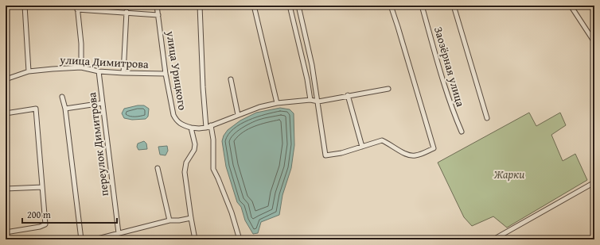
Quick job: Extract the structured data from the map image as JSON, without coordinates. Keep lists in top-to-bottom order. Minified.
{"streets":{"street":["улица Димитрова","Заозёрная улица","улица Урицкого","переулок Димитрова"]},"crossings":[["улица Димитрова","улица Урицкого"],["улица Димитрова","переулок Димитрова"]],"parks":["Жарки"],"scale_bar":"200 m"}
